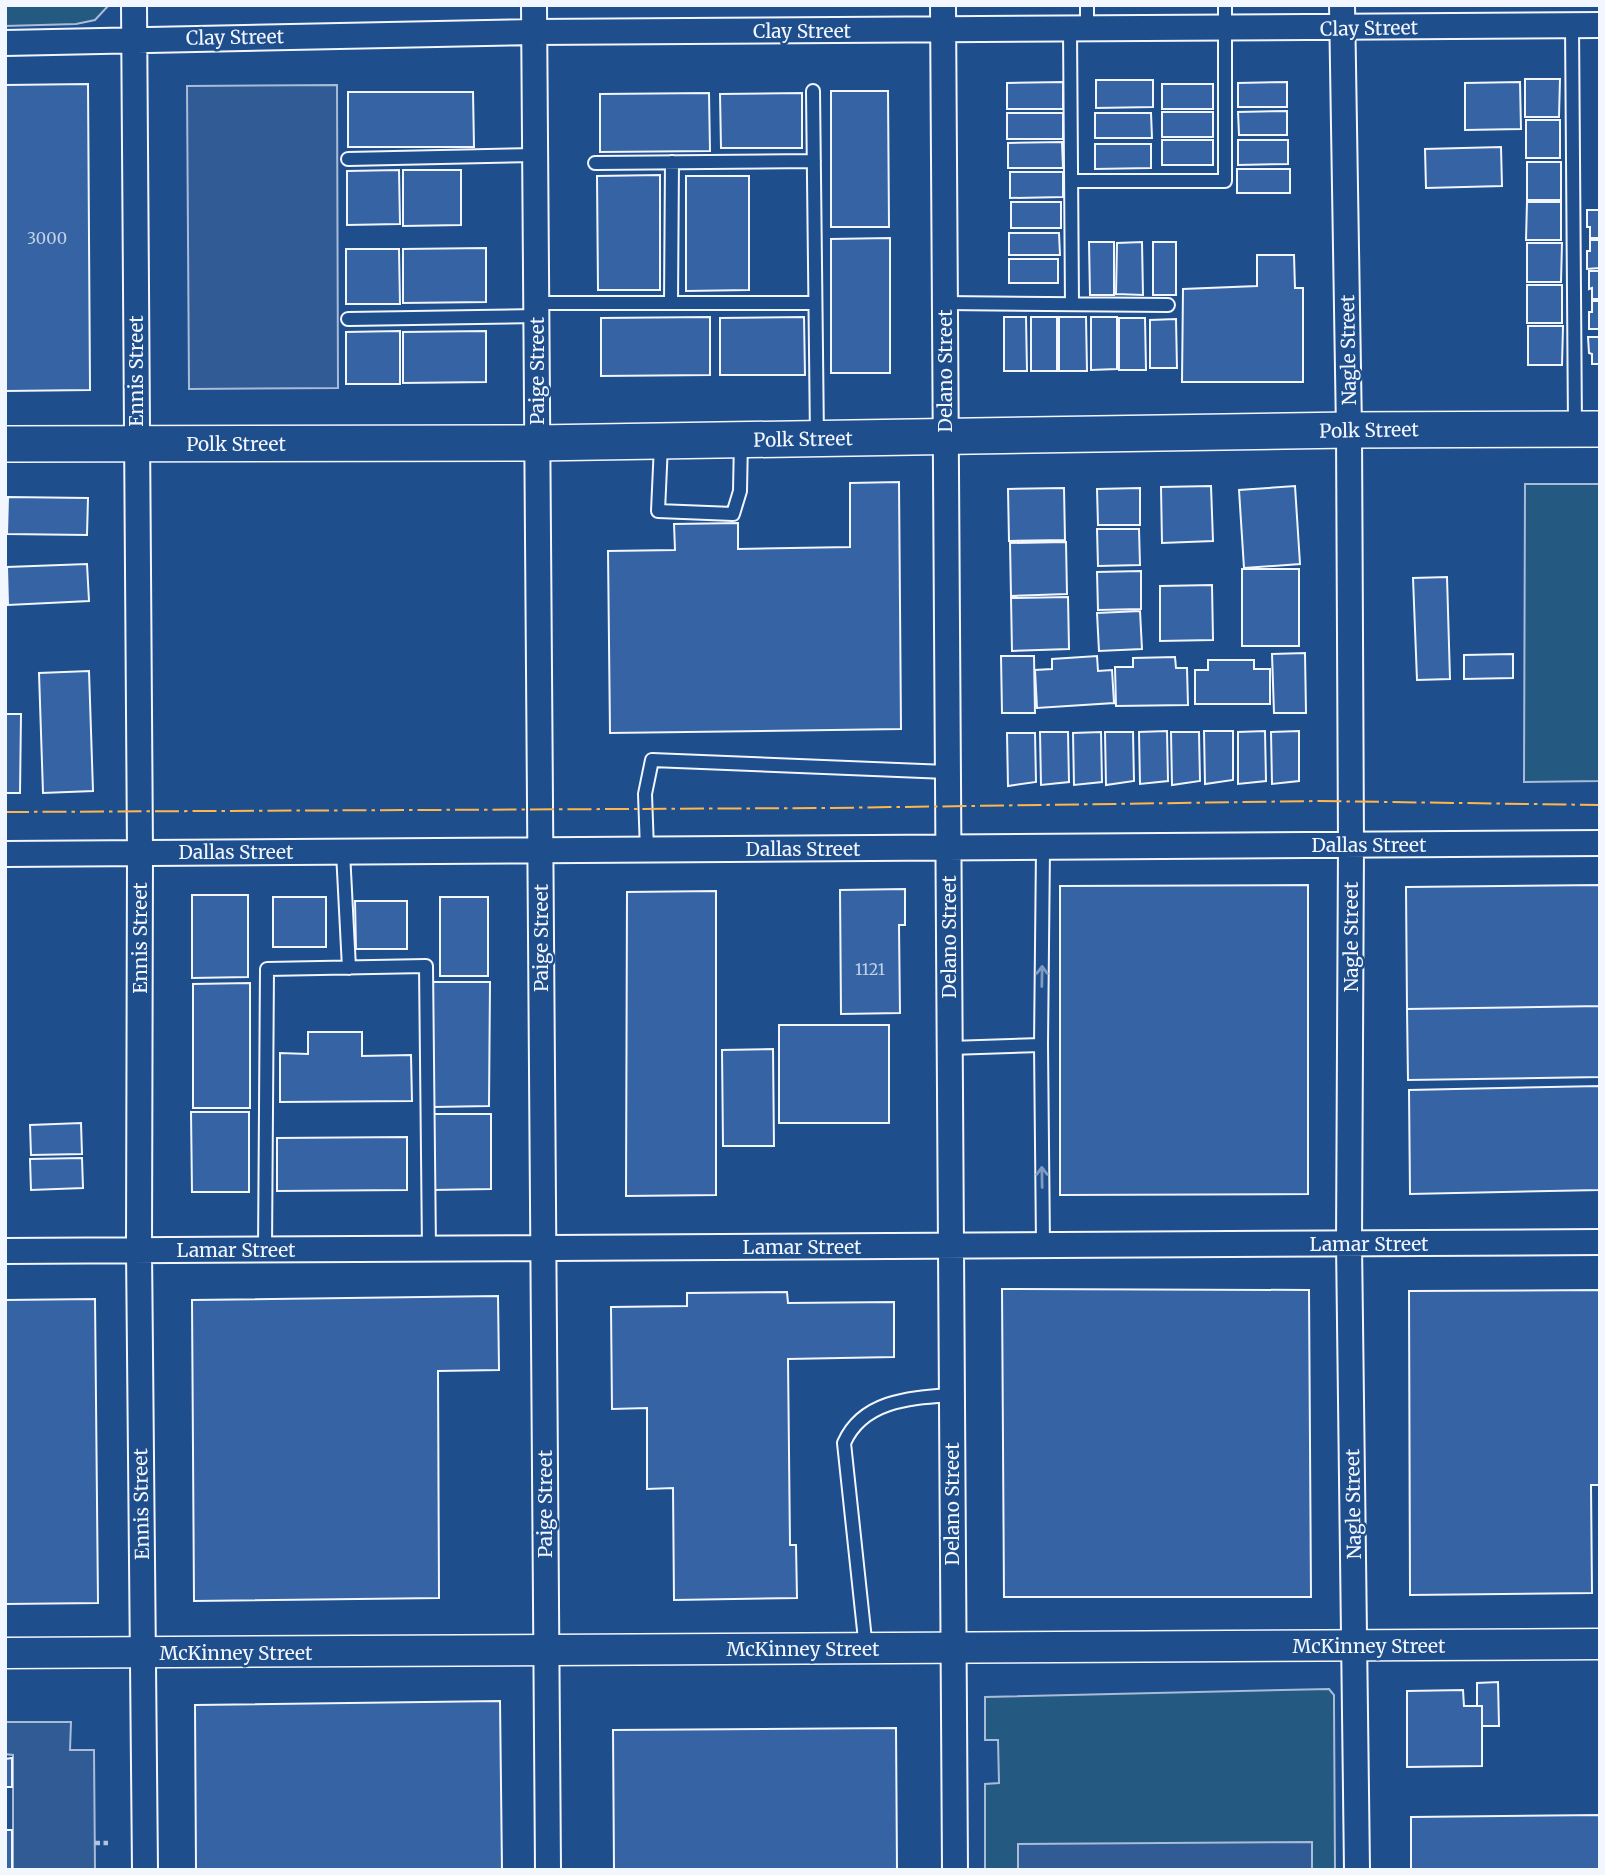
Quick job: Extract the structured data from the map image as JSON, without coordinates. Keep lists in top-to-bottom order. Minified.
{"streets":{"main road":["Polk Street"],"street":["Clay Street","Nagle Street","Ennis Street","Paige Street","Delano Street","Dallas Street","Lamar Street","McKinney Street"]},"crossings":[["Clay Street","Nagle Street"],["Clay Street","Ennis Street"],["Clay Street","Paige Street"],["Clay Street","Delano Street"],["Nagle Street","Polk Street"],["Nagle Street","Dallas Street"],["Nagle Street","Lamar Street"],["Nagle Street","McKinney Street"],["Ennis Street","Polk Street"],["Ennis Street","Dallas Street"],["Ennis Street","Lamar Street"],["Ennis Street","McKinney Street"],["Paige Street","Polk Street"],["Paige Street","Dallas Street"],["Paige Street","Lamar Street"],["Paige Street","McKinney Street"],["Delano Street","Polk Street"],["Delano Street","Dallas Street"],["Delano Street","Lamar Street"],["Delano Street","McKinney Street"]],"house_numbers":["3000","1121"]}
